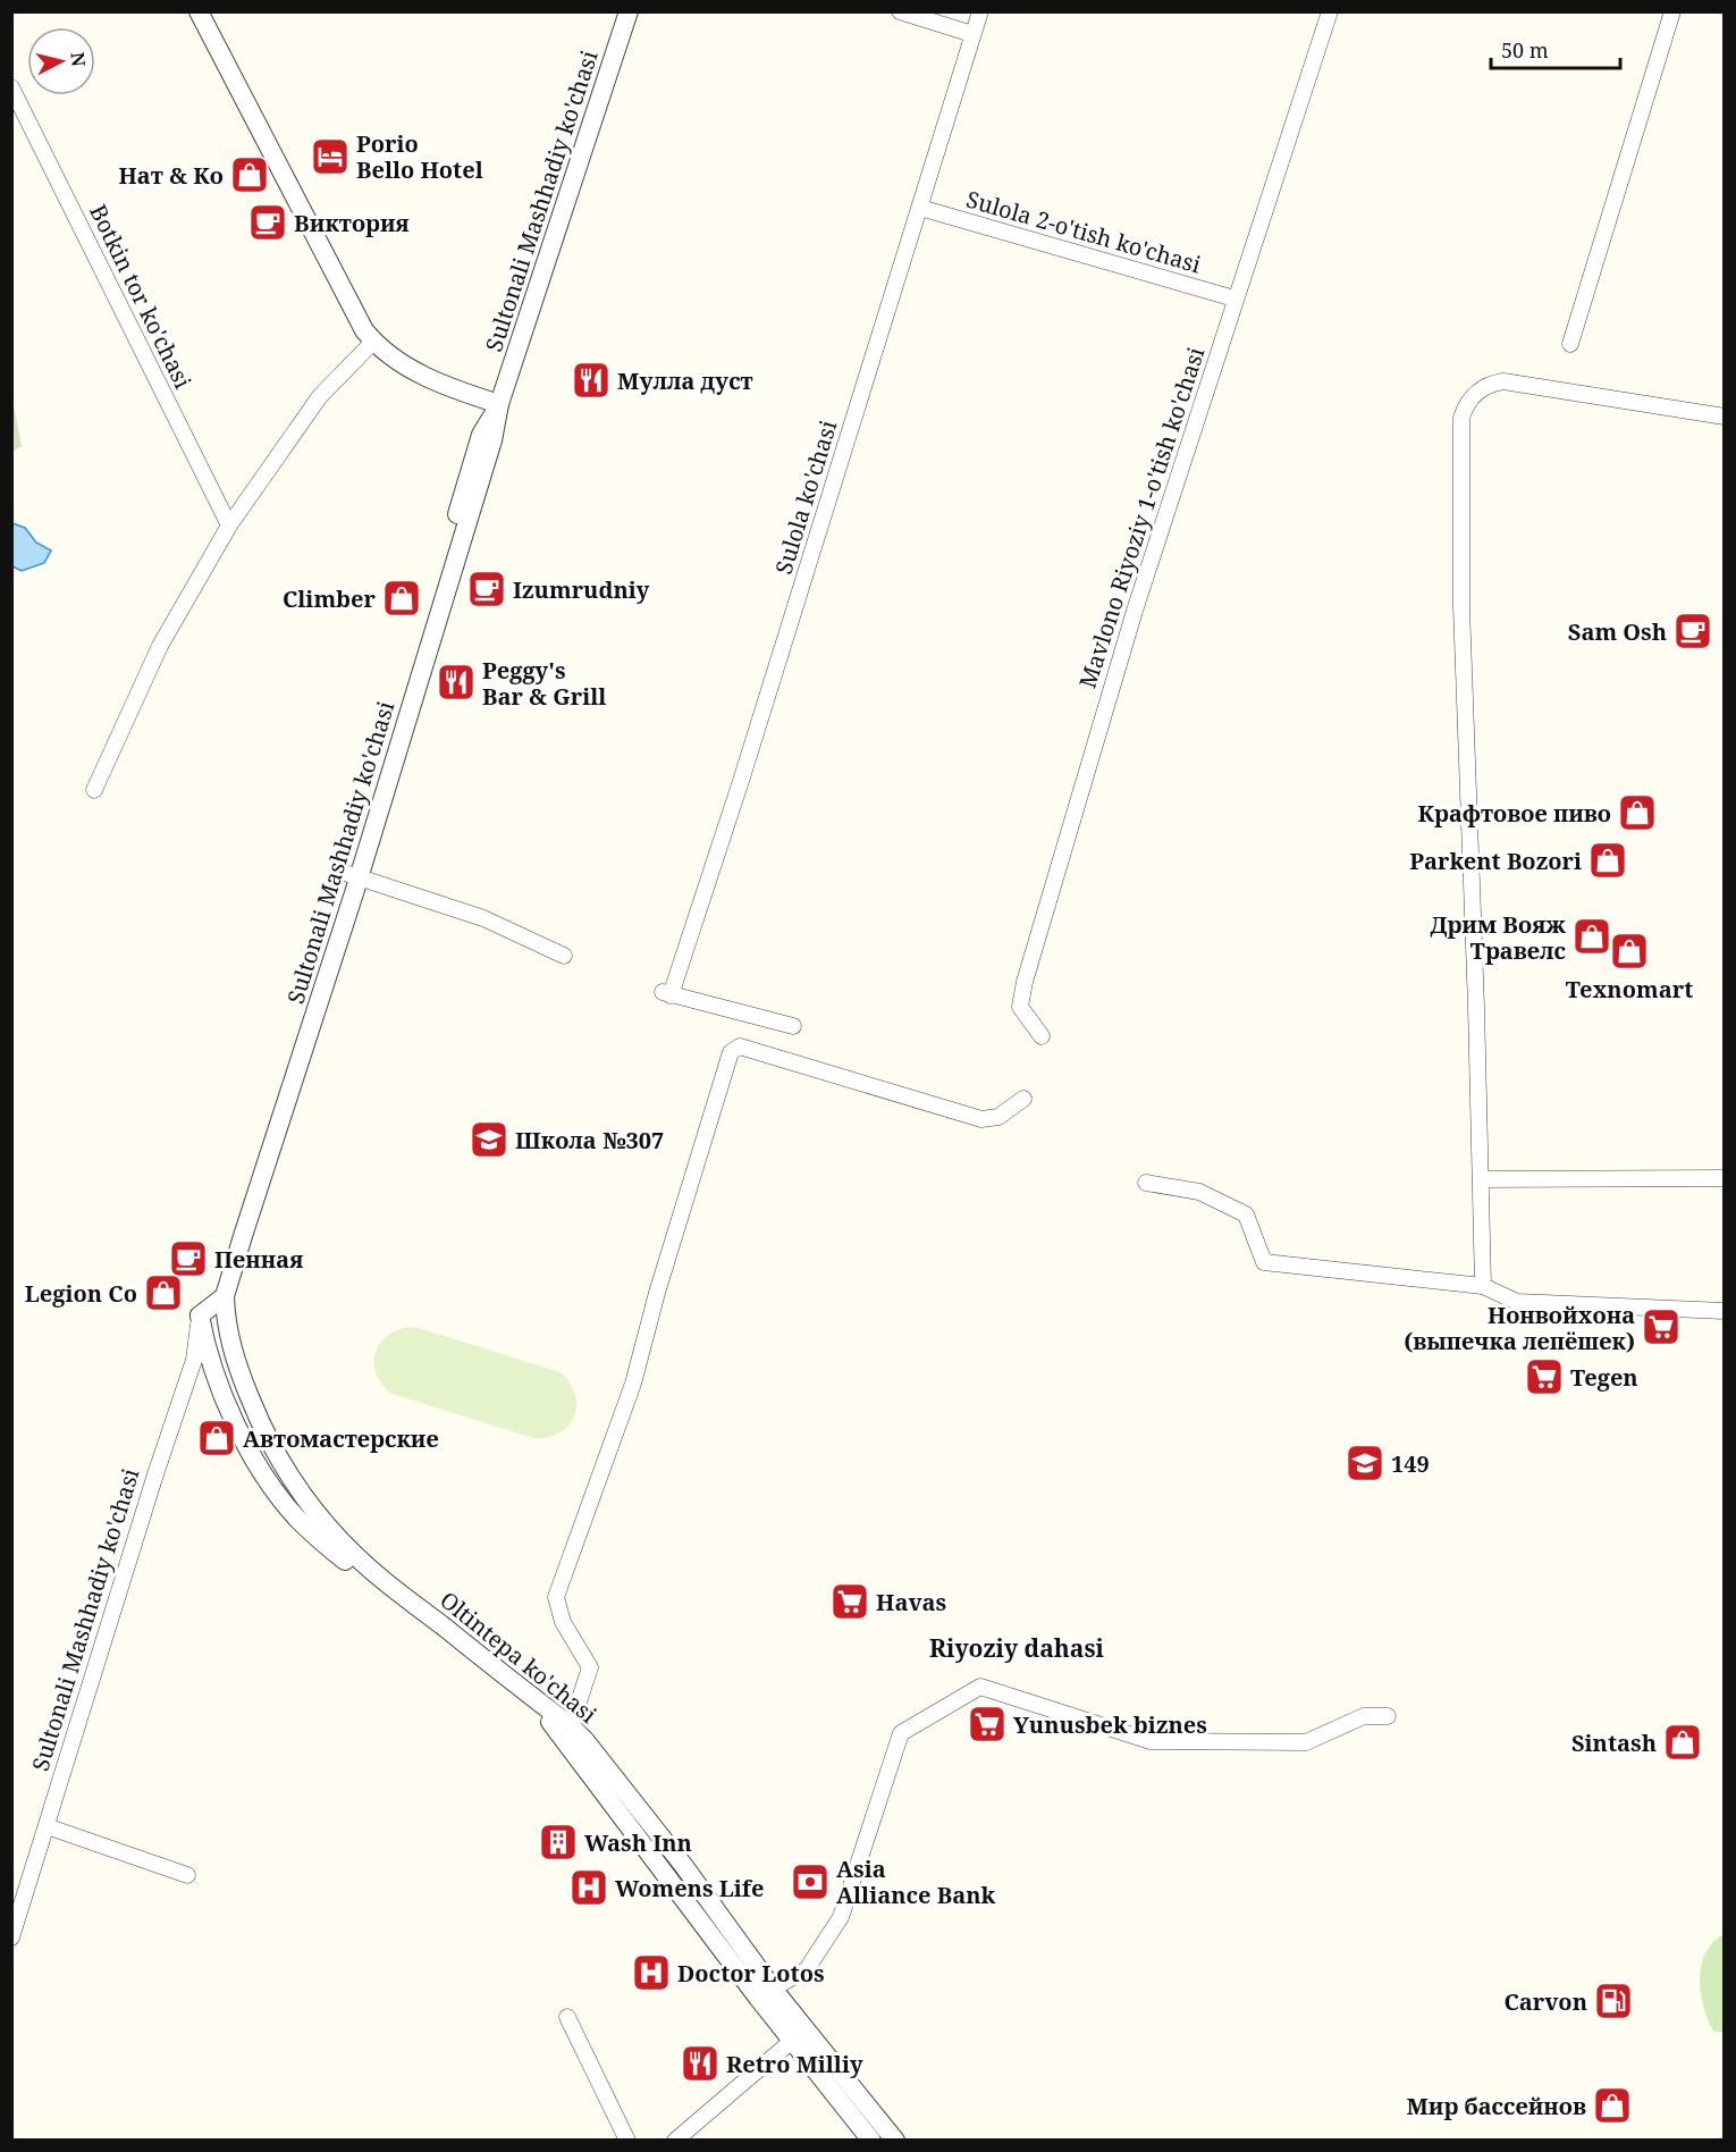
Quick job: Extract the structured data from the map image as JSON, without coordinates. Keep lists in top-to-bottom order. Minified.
{"streets":{"street":["Sultonali Mashhadiy ko'chasi","Sulola 2-o'tish ko'chasi","Botkin tor ko'chasi","Sulola ko'chasi","Mavlono Riyoziy 1-o'tish ko'chasi","Oltintepa ko'chasi"]},"crossings":[["Sultonali Mashhadiy ko'chasi","Oltintepa ko'chasi"],["Sulola 2-o'tish ko'chasi","Sulola ko'chasi"],["Sulola 2-o'tish ko'chasi","Mavlono Riyoziy 1-o'tish ko'chasi"]],"districts":["Riyoziy dahasi"],"places":{"hotel":["Porio Bello Hotel"],"shop":["Нат & Ко","Climber","Крафтовое пиво","Parkent Bozori","Дрим Вояж Травелс","Texnomart","Legion Co","Автомастерские","Sintash","Мир бассейнов"],"cafe":["Виктория","Izumrudniy","Sam Osh","Пенная"],"restaurant":["Мулла дуст","Peggy's Bar & Grill","Retro Milliy"],"school or university":["Школа №307","149"],"supermarket":["Нонвойхона (выпечка лепёшек)","Tegen","Havas","Yunusbek biznes"],"building":["Wash Inn"],"bank":["Asia Alliance Bank"],"hospital":["Womens Life","Doctor Lotos"],"fuel station":["Carvon"]},"scale_bar":"50 m","north":"right"}
